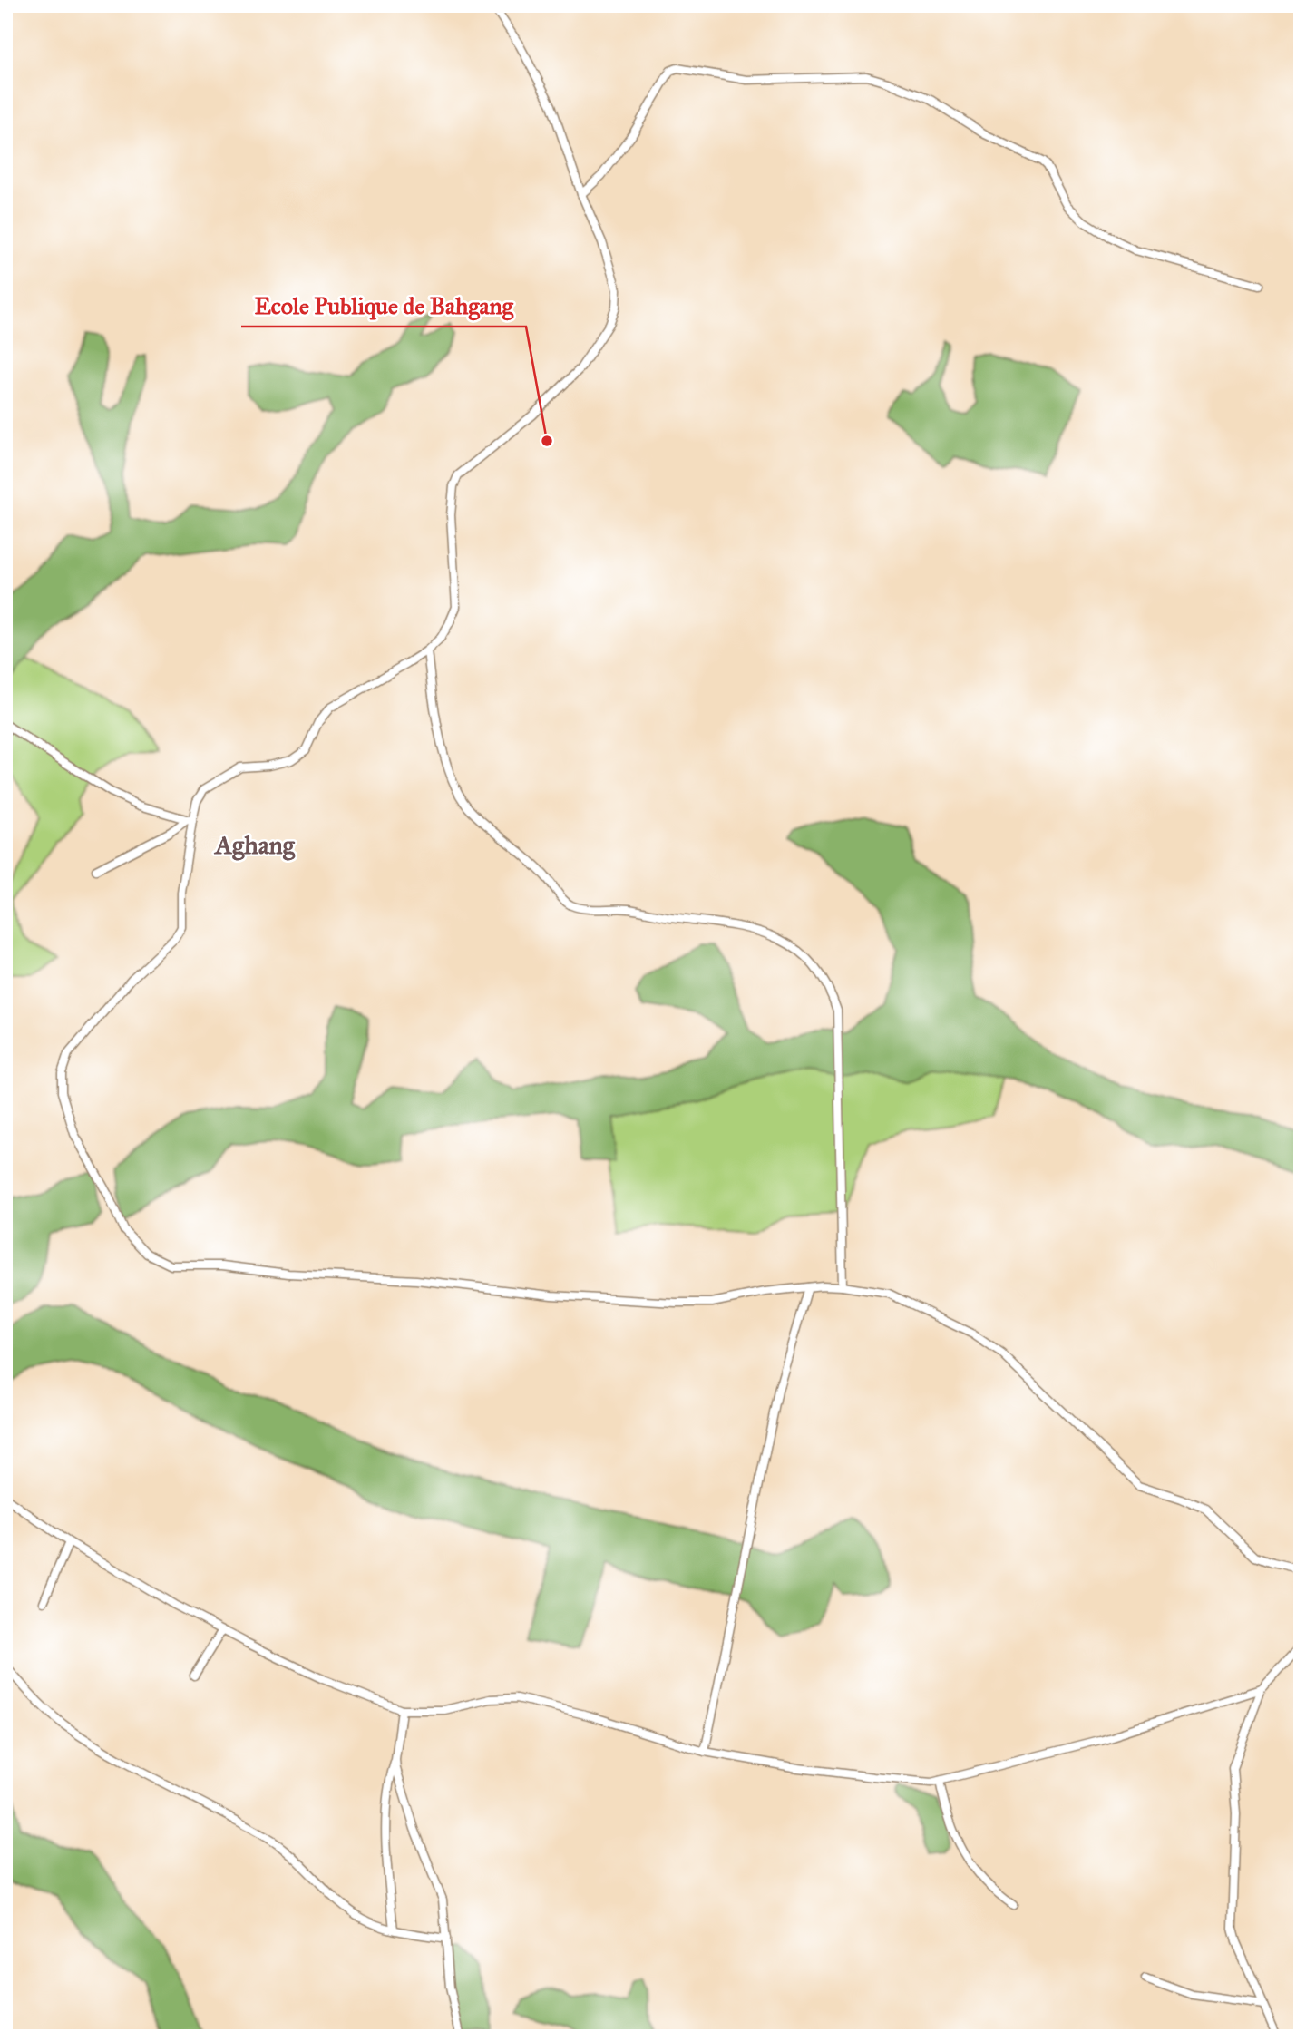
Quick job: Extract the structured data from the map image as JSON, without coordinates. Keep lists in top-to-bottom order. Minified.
{"districts":["Aghang"],"places":["Ecole Publique de Bahgang"]}
